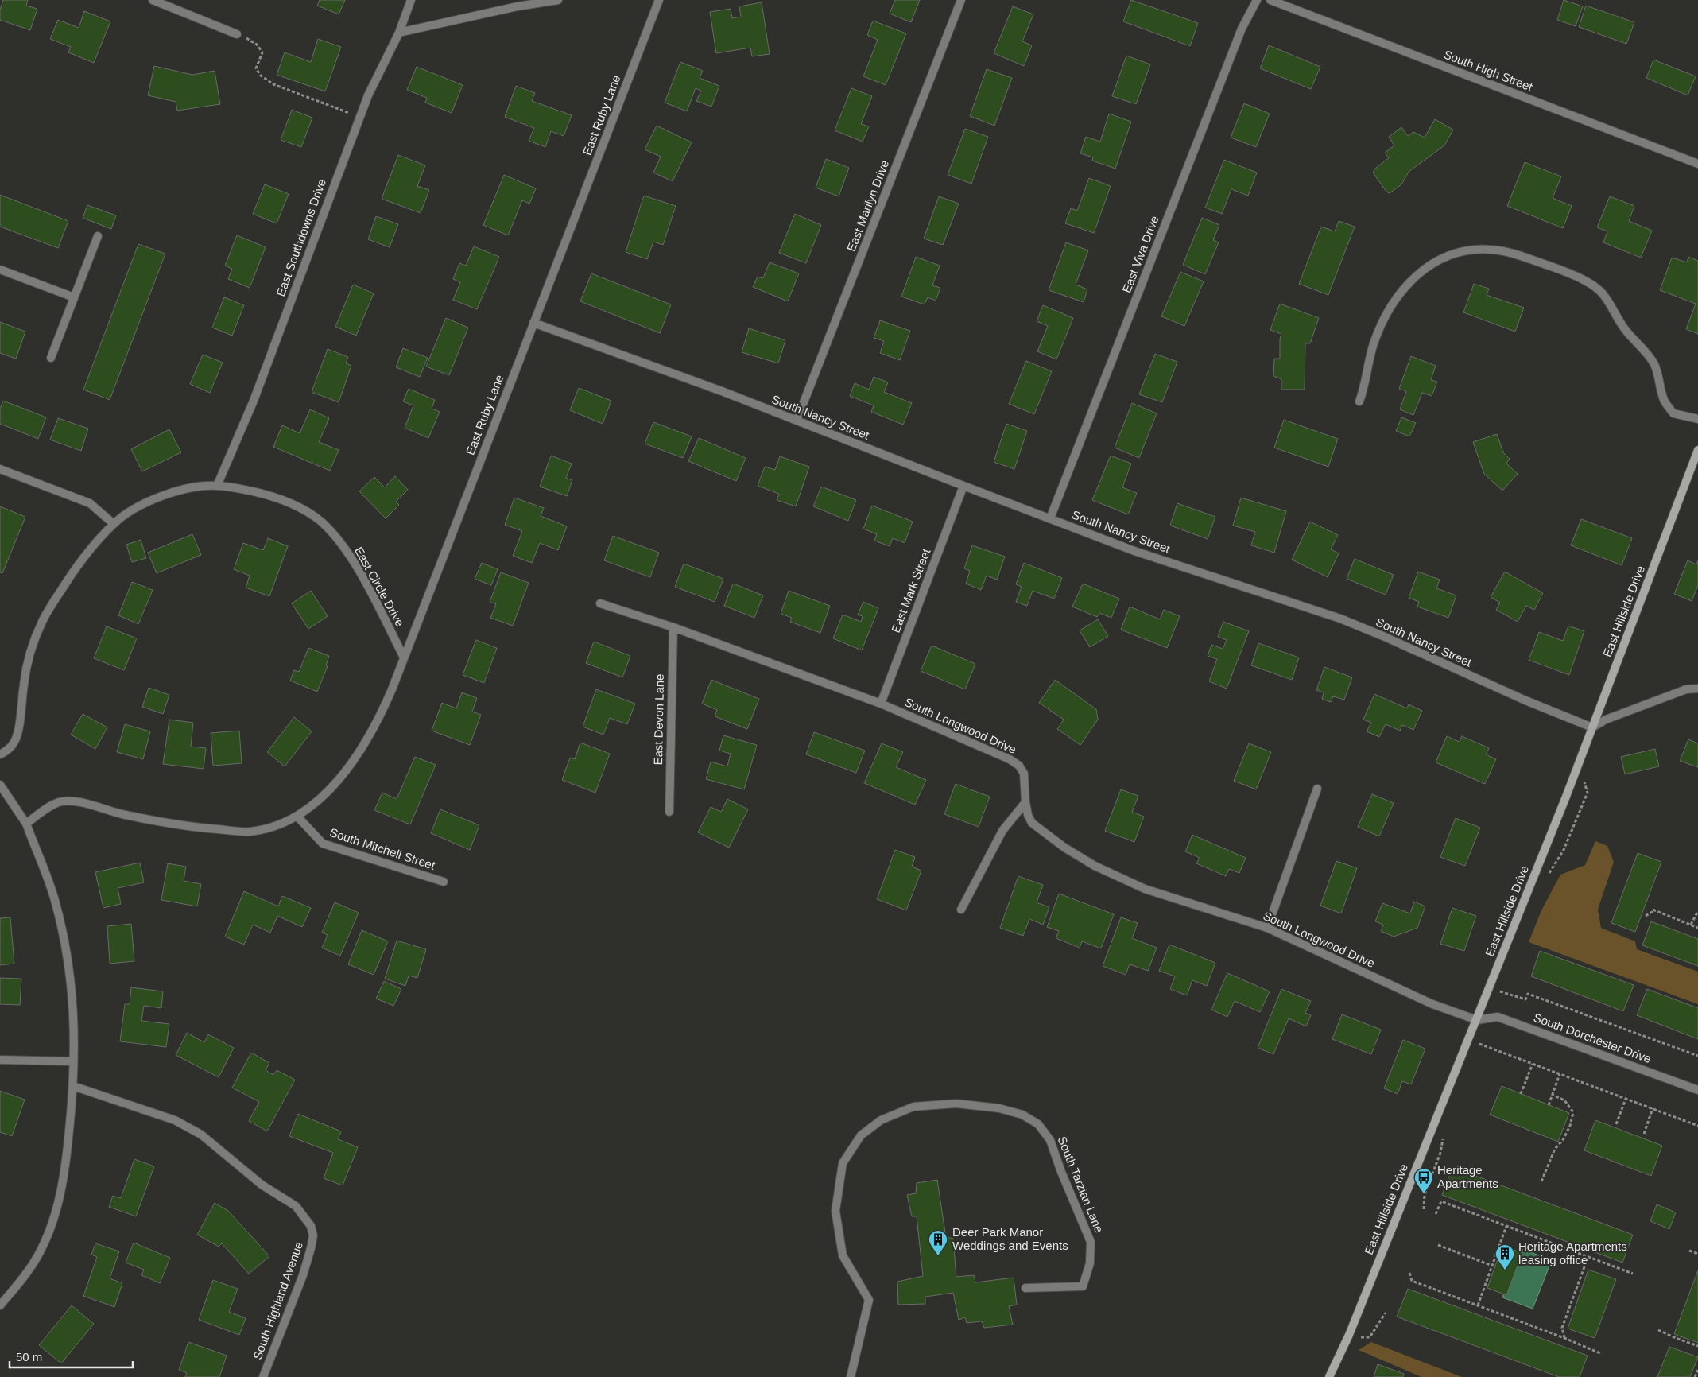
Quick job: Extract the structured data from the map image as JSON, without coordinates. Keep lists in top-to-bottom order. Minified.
{"streets":{"main road":["East Hillside Drive"],"street":["South High Street","East Ruby Lane","East Marilyn Drive","East Southdowns Drive","East Viva Drive","South Nancy Street","East Circle Drive","East Mark Street","East Devon Lane","South Longwood Drive","South Mitchell Street","South Dorchester Drive","South Tarzian Lane","South Highland Avenue"]},"crossings":[["East Ruby Lane","South Nancy Street"],["East Ruby Lane","East Circle Drive"],["East Ruby Lane","South Mitchell Street"],["East Marilyn Drive","South Nancy Street"],["East Southdowns Drive","East Circle Drive"],["East Viva Drive","South Nancy Street"],["South Nancy Street","East Mark Street"],["South Nancy Street","East Hillside Drive"],["East Mark Street","South Longwood Drive"],["East Hillside Drive","South Longwood Drive"],["East Hillside Drive","South Dorchester Drive"],["East Devon Lane","South Longwood Drive"],["South Longwood Drive","South Dorchester Drive"]],"places":{"bus stop":["Heritage Apartments"],"building":["Deer Park Manor Weddings and Events","Heritage Apartments leasing office"]},"scale_bar":"50 m"}
